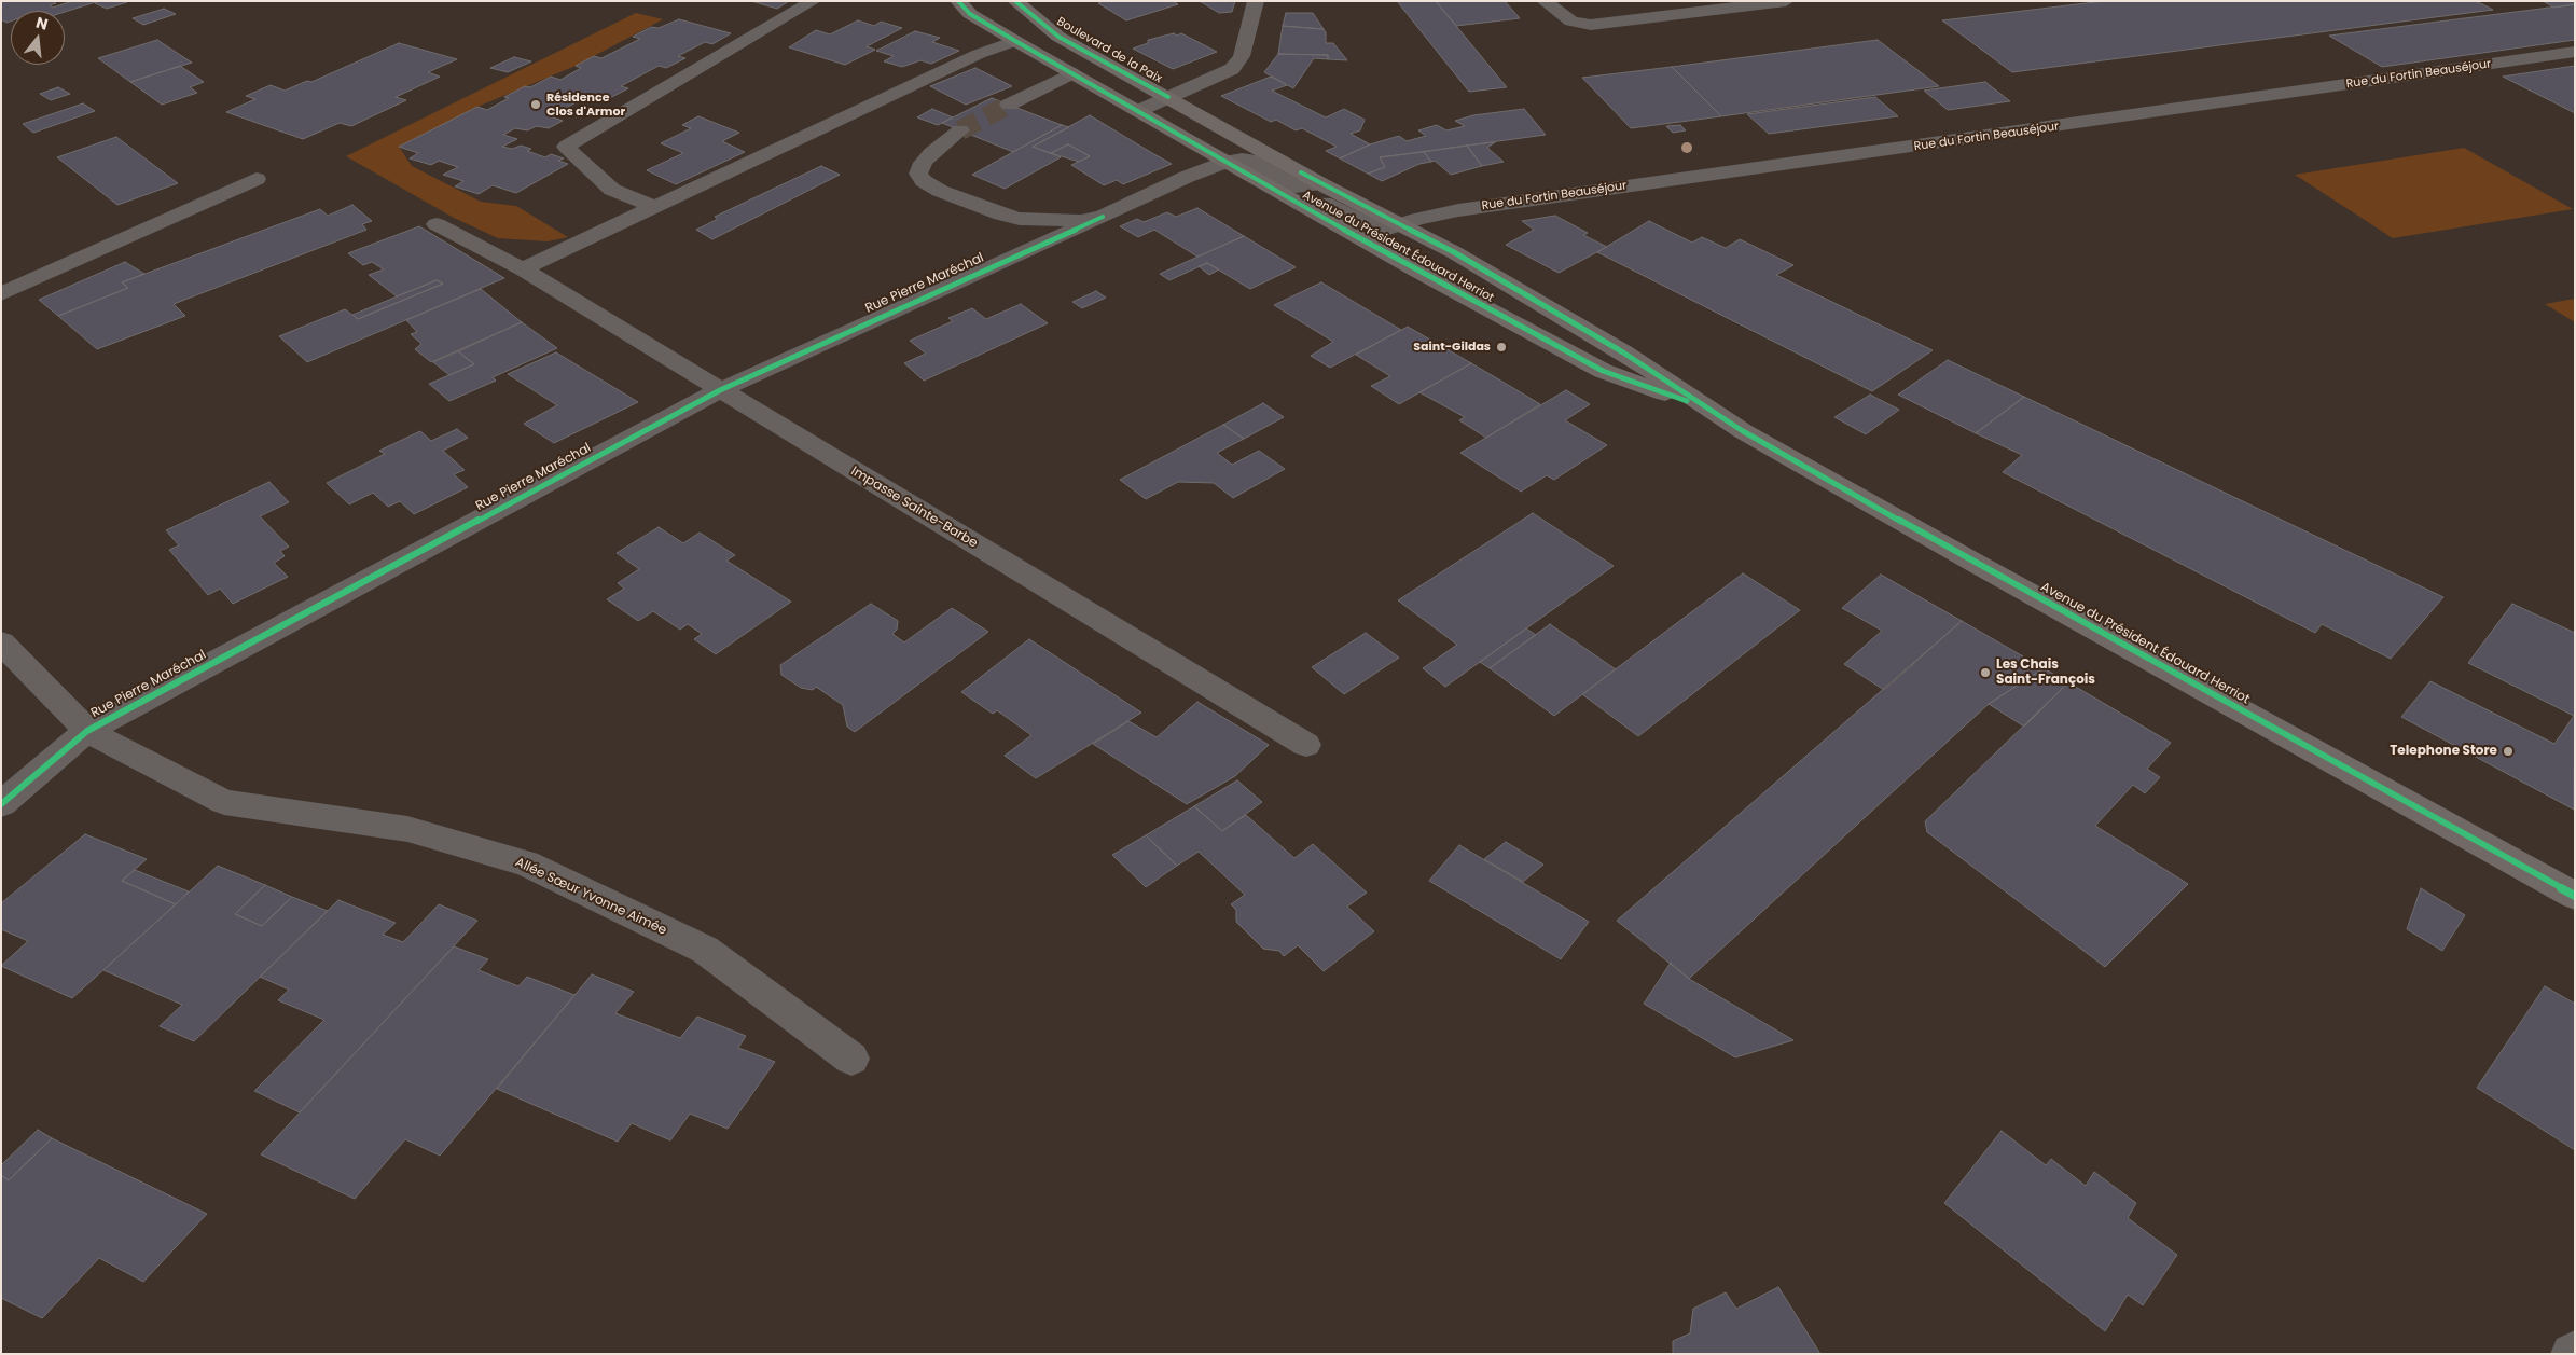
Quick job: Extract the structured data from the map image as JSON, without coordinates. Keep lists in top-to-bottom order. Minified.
{"streets":{"main road":["Boulevard de la Paix","Avenue du Président Édouard Herriot"],"street":["Rue du Fortin Beauséjour","Rue Pierre Maréchal","Impasse Sainte-Barbe","Allée Sœur Yvonne Aimée"]},"crossings":[["Boulevard de la Paix","Avenue du Président Édouard Herriot"],["Rue du Fortin Beauséjour","Avenue du Président Édouard Herriot"],["Avenue du Président Édouard Herriot","Rue Pierre Maréchal"],["Rue Pierre Maréchal","Impasse Sainte-Barbe"],["Rue Pierre Maréchal","Allée Sœur Yvonne Aimée"]],"places":["Résidence Clos d'Armor","Saint-Gildas","Les Chais Saint-François","Telephone Store"],"north":"top"}
